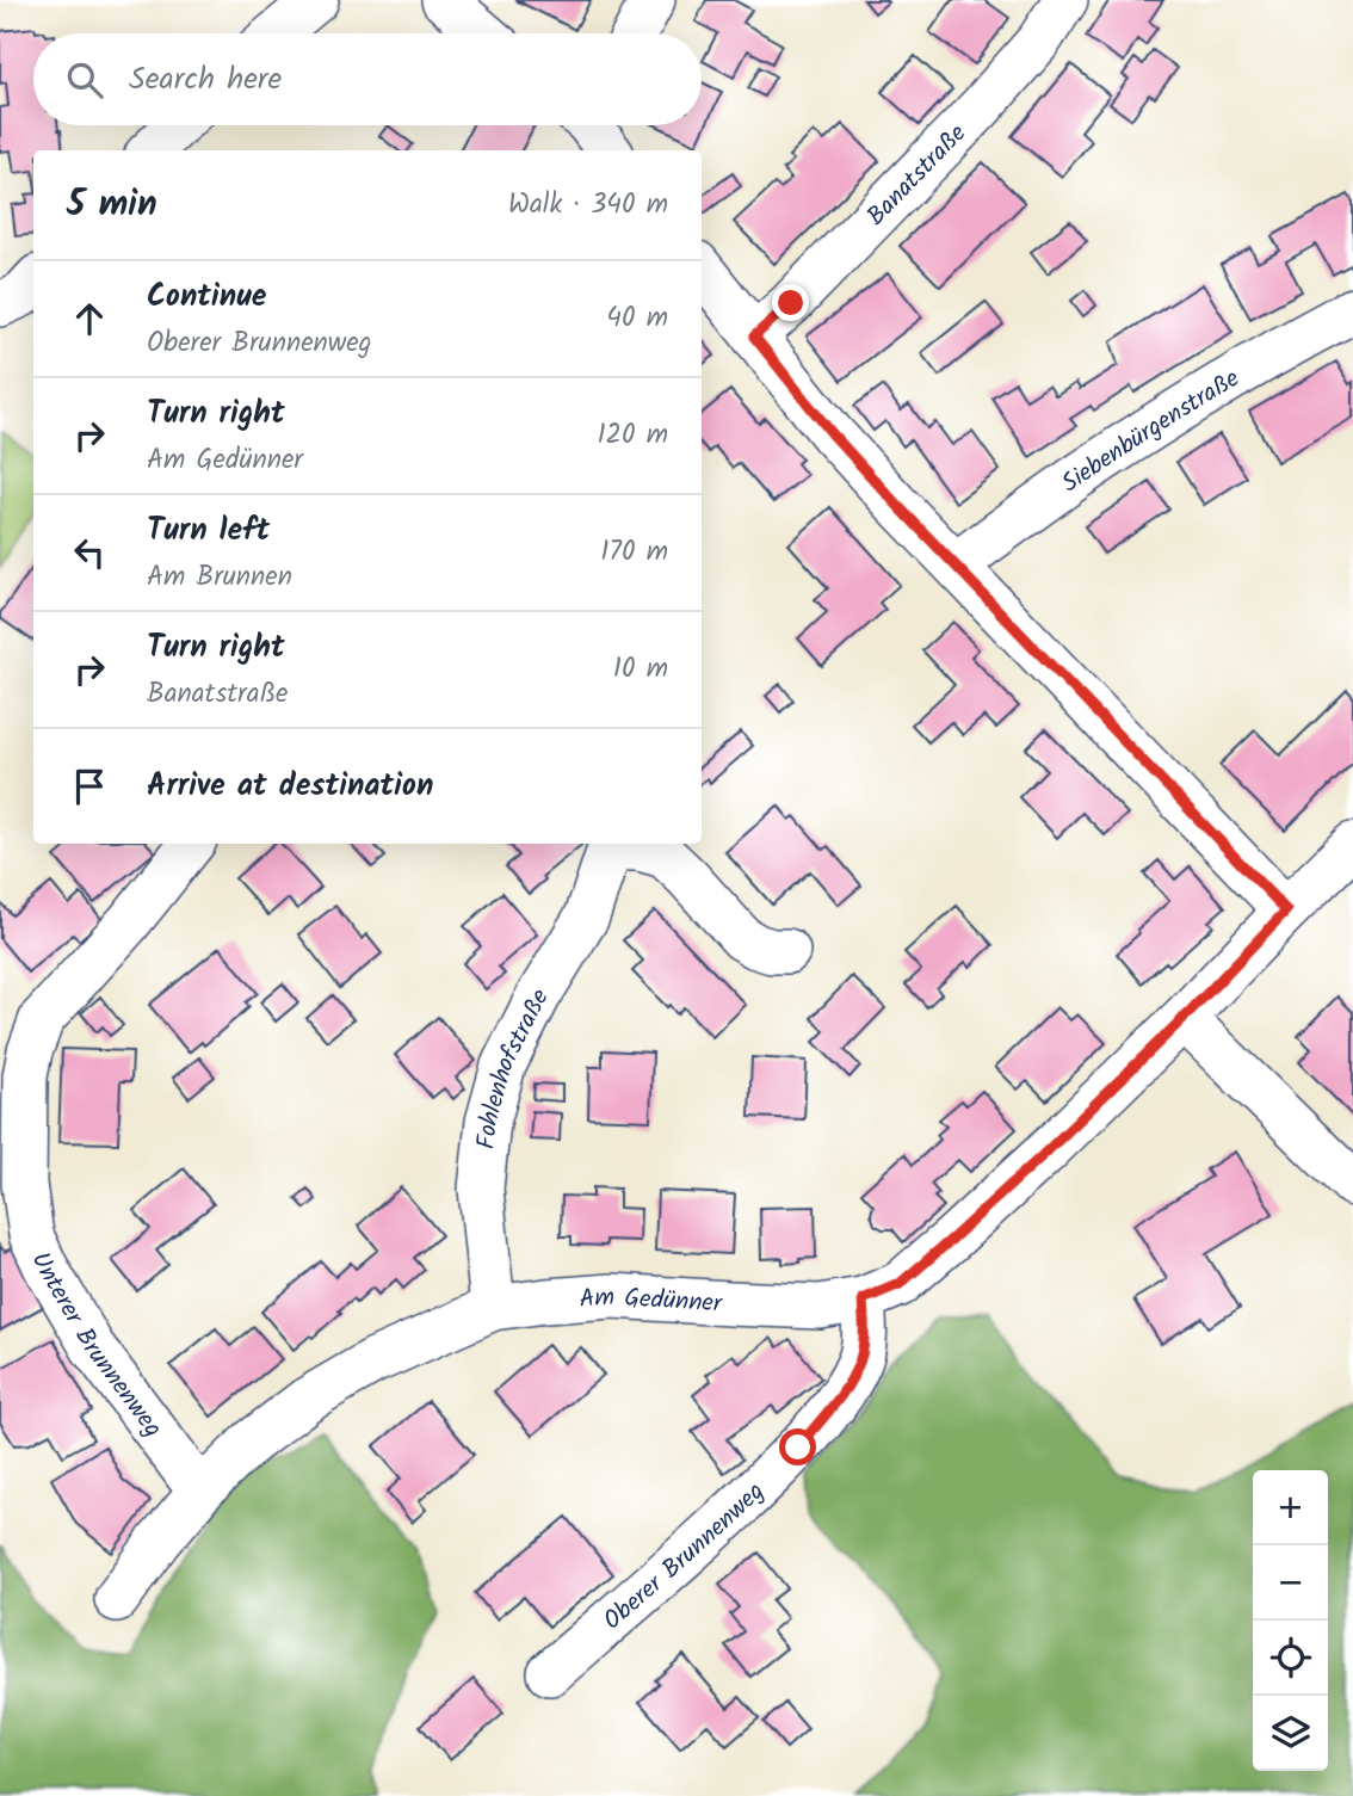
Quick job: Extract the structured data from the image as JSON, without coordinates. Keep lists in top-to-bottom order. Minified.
{"streets":{"street":["Banatstraße","Siebenbürgenstraße","Fohlenhofstraße","Am Gedünner","Unterer Brunnenweg","Oberer Brunnenweg"]},"crossings":[["Fohlenhofstraße","Am Gedünner"],["Am Gedünner","Unterer Brunnenweg"],["Am Gedünner","Oberer Brunnenweg"]],"page":{"search":"Search here","heading":["5 min","Walk · 340 m"],"list":[["Continue","Oberer Brunnenweg","40 m"],["Turn right","Am Gedünner","120 m"],["Turn left","Am Brunnen","170 m"],["Turn right","Banatstraße","10 m"],"Arrive at destination"],"map_buttons":["+","−"]}}
